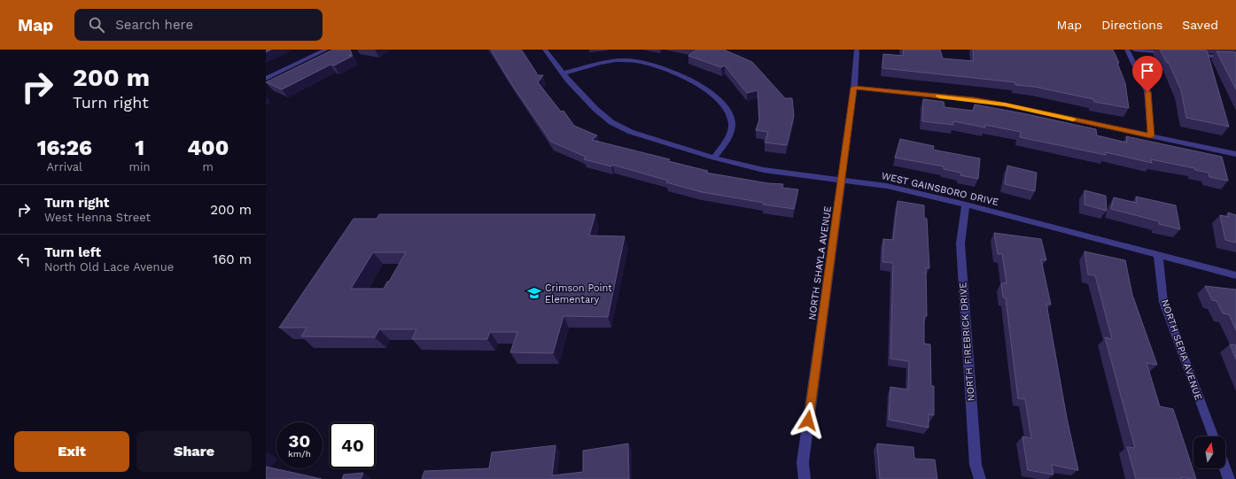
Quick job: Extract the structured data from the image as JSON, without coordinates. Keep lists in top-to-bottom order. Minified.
{"streets":{"street":["WEST GAINSBORO DRIVE","NORTH SHAYLA AVENUE","NORTH FIREBRICK DRIVE","NORTH SEPIA AVENUE"]},"crossings":[["WEST GAINSBORO DRIVE","NORTH SHAYLA AVENUE"],["WEST GAINSBORO DRIVE","NORTH FIREBRICK DRIVE"],["WEST GAINSBORO DRIVE","NORTH SEPIA AVENUE"]],"places":{"school or university":["Crimson Point Elementary"]},"north":"top","page":{"header":"Map","search":"Search here","nav":["Map","Directions","Saved"],"turn":["200 m","Turn right"],"eta":["16:26","Arrival","1","min","400","m"],"list":[{"name":"Turn right","note":"West Henna Street","value":"200 m"},{"name":"Turn left","note":"North Old Lace Avenue","value":"160 m"}],"speed":"30 km/h","limit":"40","buttons":["Exit","Share"]}}
